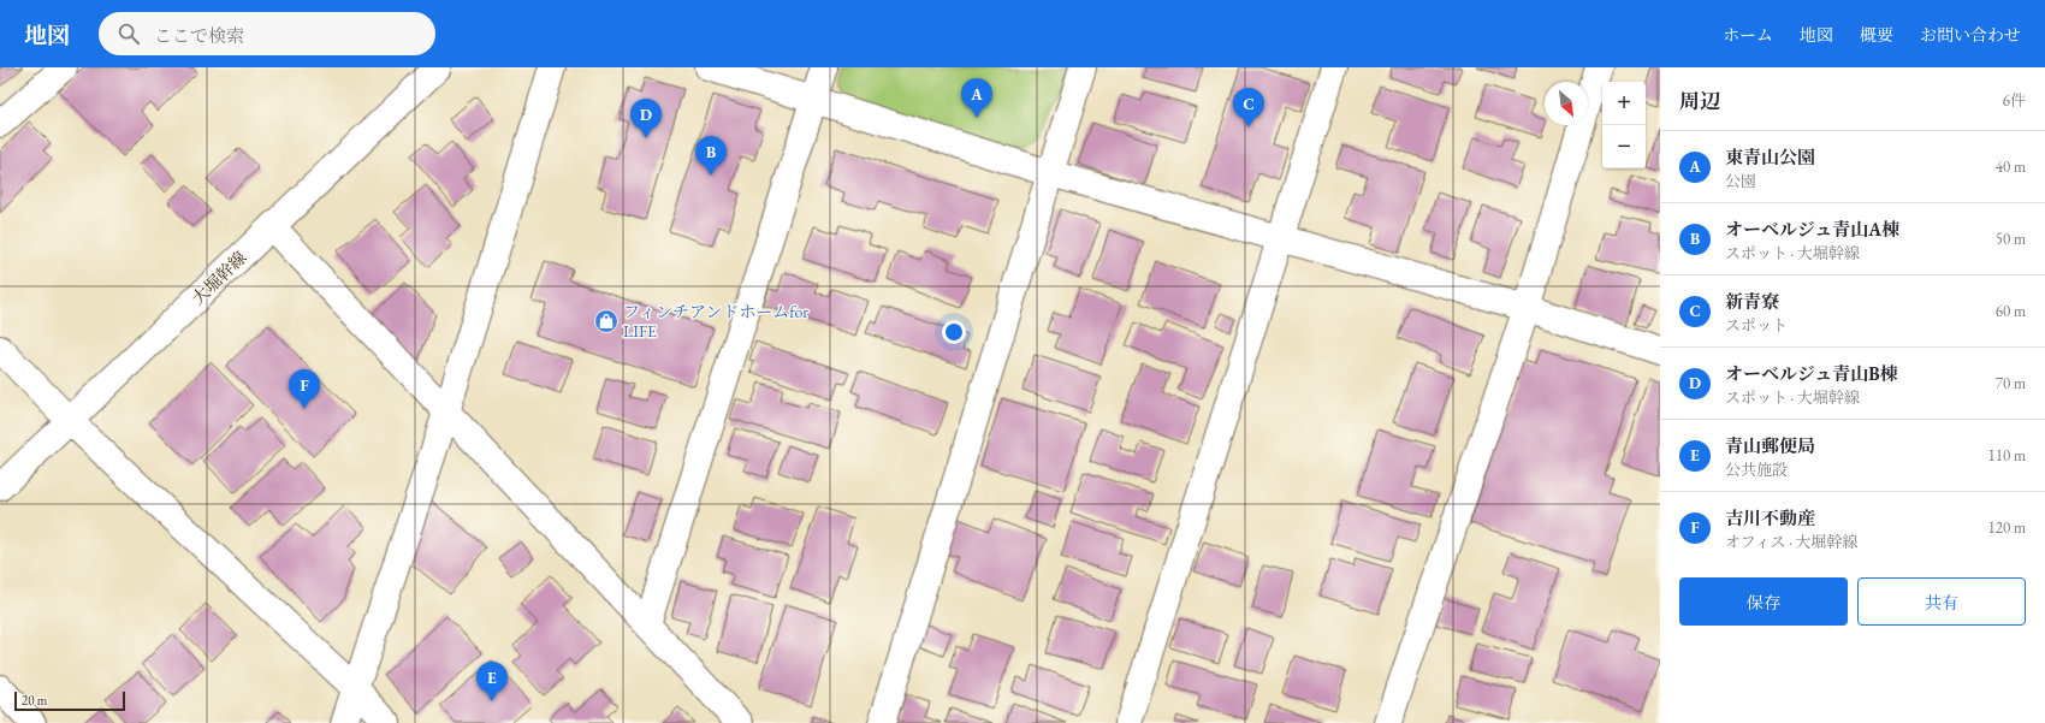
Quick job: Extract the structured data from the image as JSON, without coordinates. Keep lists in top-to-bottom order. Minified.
{"streets":{"street":["大堀幹線"]},"places":{"shop":["フィンチアンドホームfor LIFE"]},"scale_bar":"20 m","north":"bottom right","page":{"header":"地図","search":"ここで検索","nav":["ホーム","地図","概要","お問い合わせ"],"heading":["周辺","6件"],"pins":["A","C","D","B","F","E"],"map_buttons":["+","−"],"list":[{"mark":"A","name":"東青山公園","note":"公園","value":"40 m"},{"mark":"B","name":"オーベルジュ青山A棟","note":"スポット · 大堀幹線","value":"50 m"},{"mark":"C","name":"新青寮","note":"スポット","value":"60 m"},{"mark":"D","name":"オーベルジュ青山B棟","note":"スポット · 大堀幹線","value":"70 m"},{"mark":"E","name":"青山郵便局","note":"公共施設","value":"110 m"},{"mark":"F","name":"吉川不動産","note":"オフィス · 大堀幹線","value":"120 m"}],"buttons":["保存","共有"],"scale":"20 m"}}
